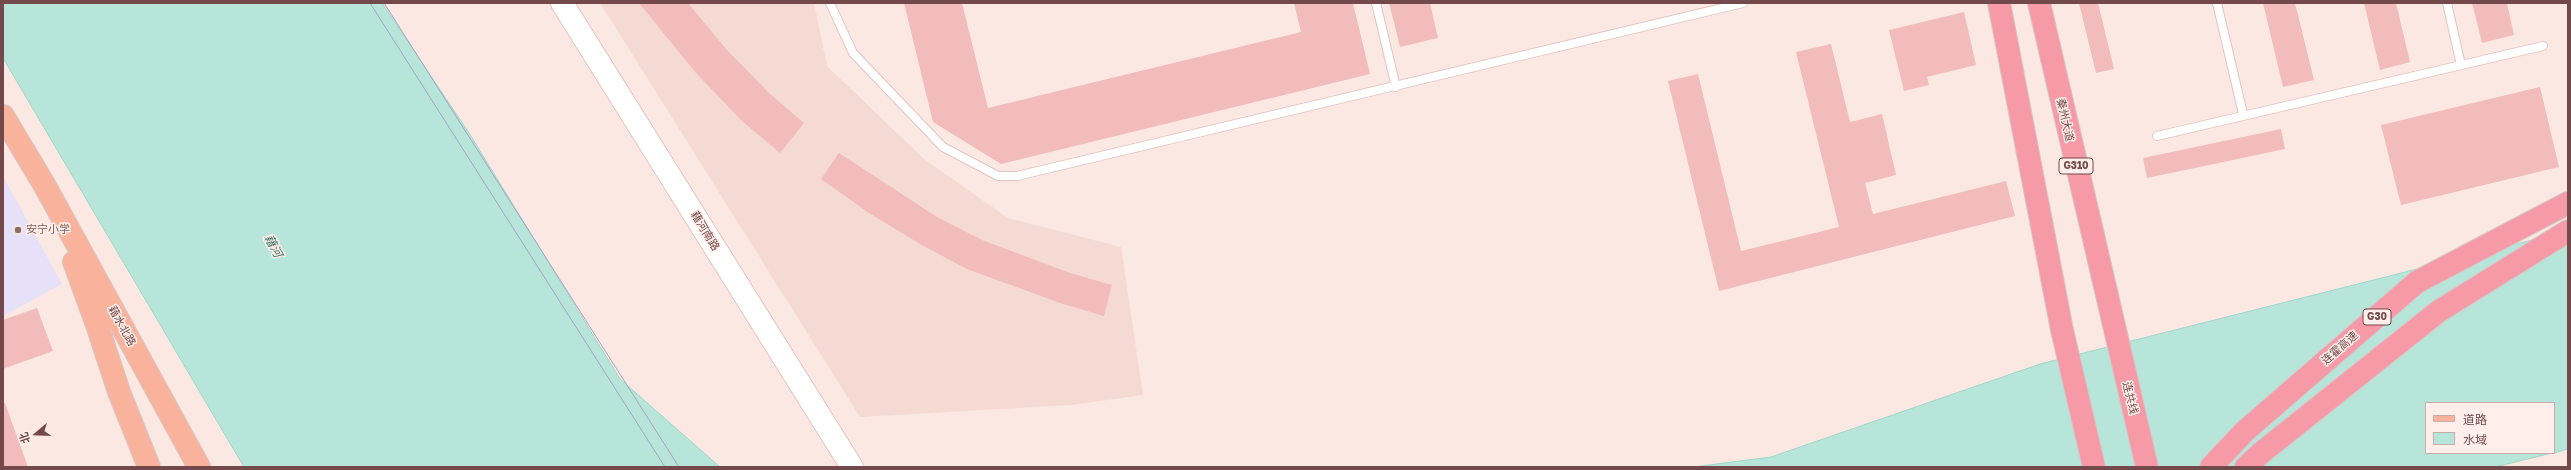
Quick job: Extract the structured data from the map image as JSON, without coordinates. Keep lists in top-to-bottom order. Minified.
{"streets":{"highway":["秦州大道","G310","G30","连霍高速","连共线"],"main road":["藉河南路","藉水北路"]},"crossings":[["秦州大道","连共线"]],"water":["藉河"],"places":["安宁小学"],"legend":["道路","水域"],"north":"left"}
